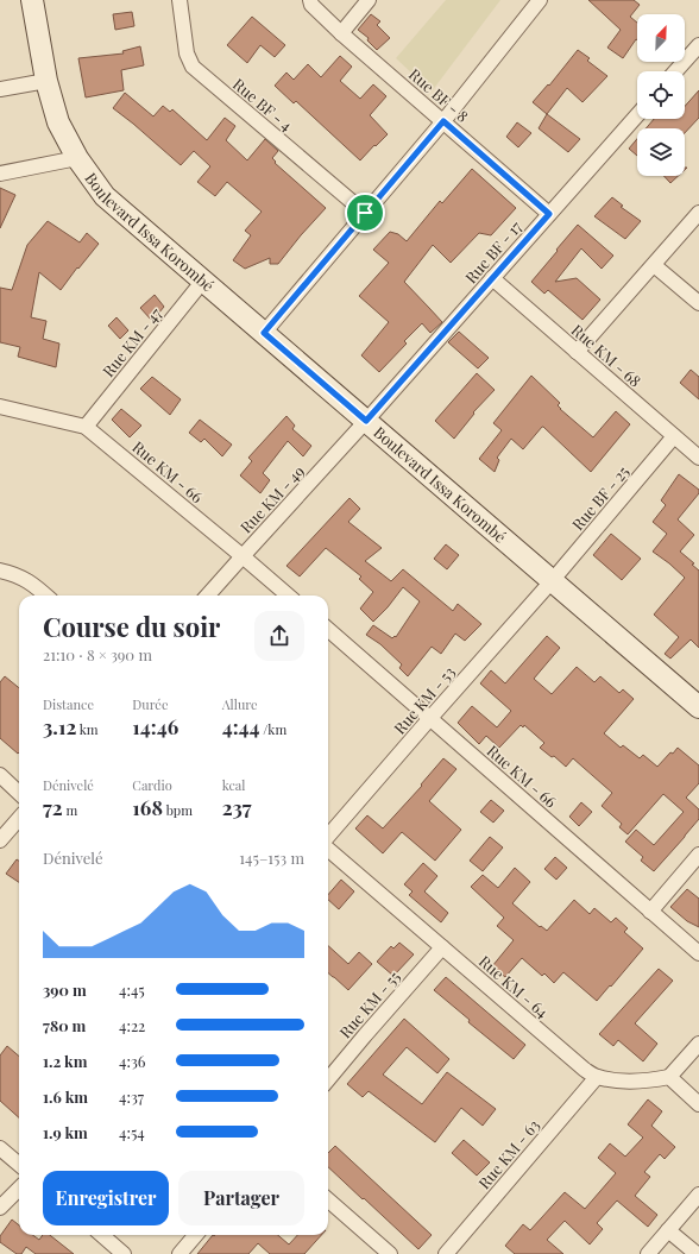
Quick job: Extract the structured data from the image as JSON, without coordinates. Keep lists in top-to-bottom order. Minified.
{"streets":{"street":["Rue BF - 8","Rue BF - 4","Boulevard Issa Korombé","Rue BF - 17","Rue KM - 47","Rue KM - 68","Rue KM - 66","Rue BF - 25","Rue KM - 49","Rue KM - 53","Rue KM - 64","Rue KM - 55","Rue KM - 63"]},"crossings":[["Rue BF - 8","Rue BF - 17"],["Boulevard Issa Korombé","Rue BF - 17"],["Boulevard Issa Korombé","Rue KM - 47"],["Boulevard Issa Korombé","Rue BF - 25"],["Boulevard Issa Korombé","Rue KM - 49"],["Boulevard Issa Korombé","Rue KM - 53"],["Rue BF - 17","Rue KM - 68"],["Rue BF - 17","Rue KM - 49"],["Rue KM - 47","Rue KM - 66"],["Rue KM - 68","Rue BF - 25"],["Rue KM - 66","Rue KM - 49"],["Rue KM - 66","Rue KM - 53"],["Rue BF - 25","Rue KM - 53"],["Rue KM - 64","Rue KM - 55"],["Rue KM - 64","Rue KM - 63"]],"north":"top right","page":{"heading":["Course du soir","21:10 · 8 × 390 m"],"stats":[["Distance","3.12 km"],["Durée","14:46"],["Allure","4:44 /km"],["Dénivelé","72 m"],["Cardio","168 bpm"],["kcal","237"]],"chart":["Dénivelé","145–153 m"],"list":[{"name":"390 m","note":"4:45"},{"name":"780 m","note":"4:22"},{"name":"1.2 km","note":"4:36"},{"name":"1.6 km","note":"4:37"},{"name":"1.9 km","note":"4:54"}],"buttons":["Enregistrer","Partager"]}}
